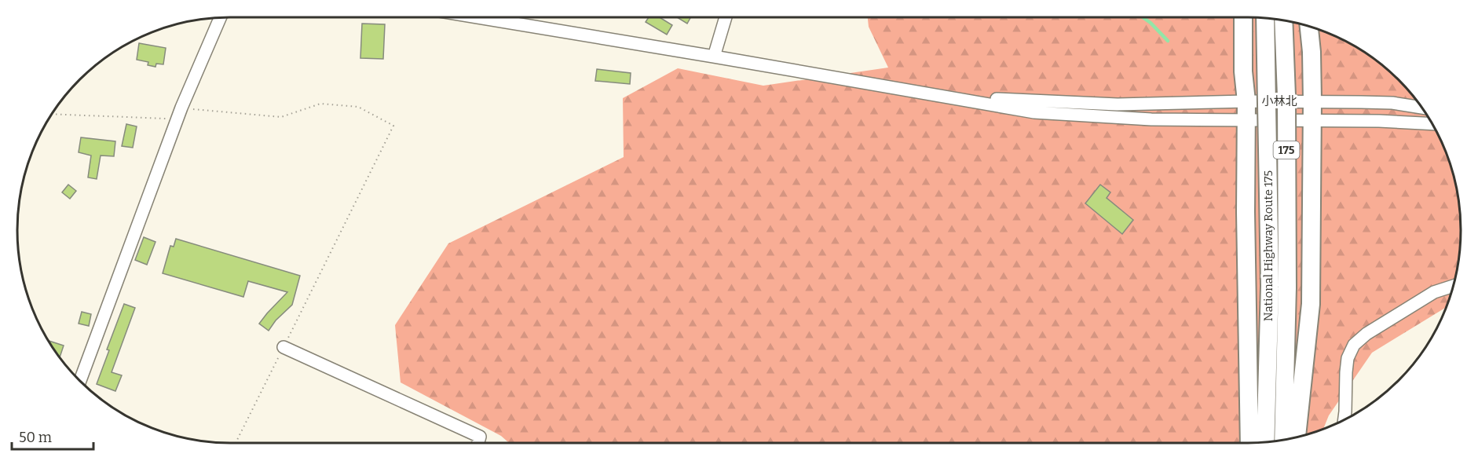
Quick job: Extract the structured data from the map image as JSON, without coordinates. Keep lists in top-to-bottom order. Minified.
{"streets":{"highway":["175","National Highway Route 175"],"street":["小林北"]},"scale_bar":"50 m"}
